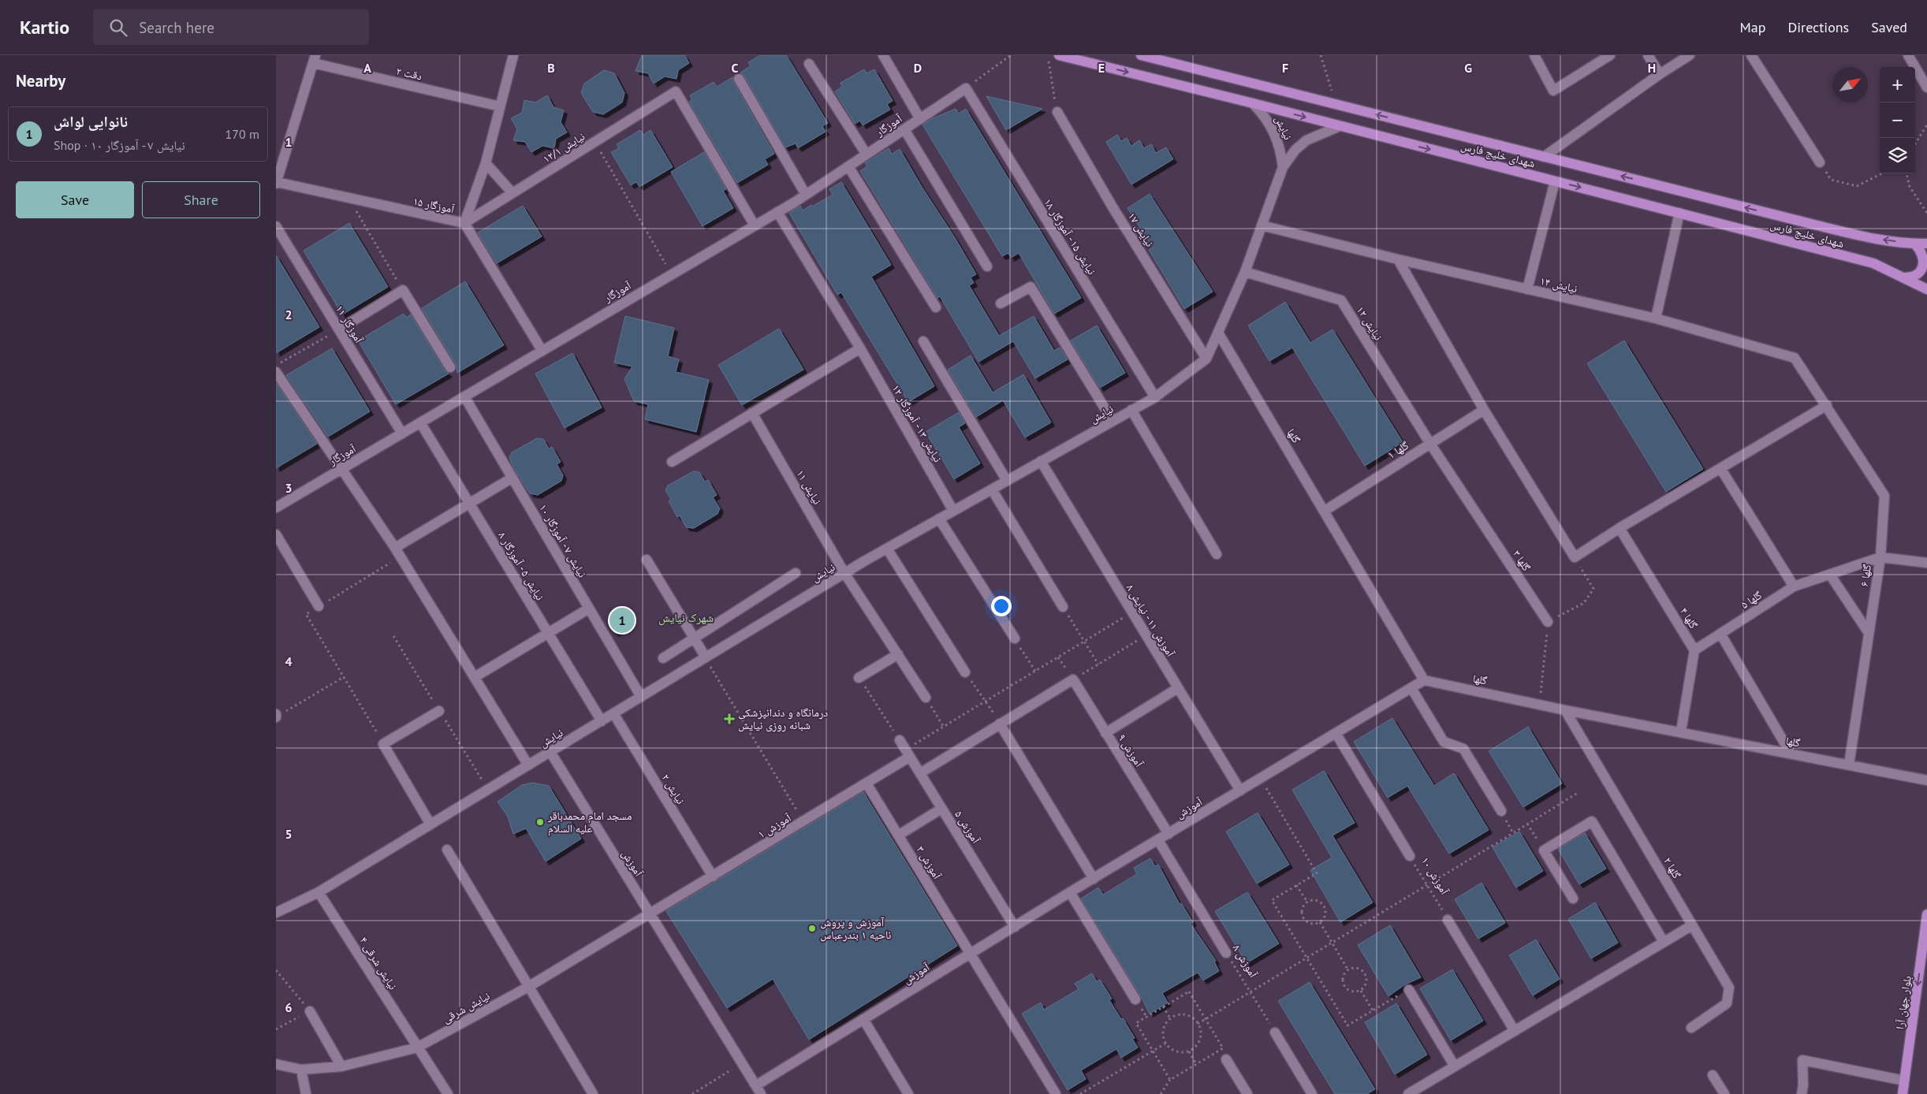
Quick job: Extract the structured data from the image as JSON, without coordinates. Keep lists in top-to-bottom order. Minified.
{"streets":{"main road":["شهدای خلیج فارس","بلوار جهان آرا"],"street":["دقت ۲","آموزگار","نیایش","نیایش ۱۲/۱","آموزگار ۱۵","نیایش ۱۷","نیایش ۱۵ - آموزگار ۱۸","نیایش ۱۴","نیایش ۱۲","آموزگار ۱۱","نیایش ۱۳ - آموزگار ۱۲","گلها","گلها ۱","نیایش ۱۱","نیایش ۷ - آموزگار ۱۰","گلها ۳","نیایش ۵ - آموزگار ۸","گلها ۶","گلها ۵","گلها ۴","آموزش ۱۱ - نیایش ۸","آموزش ۹","نیایش ۲","آموزش","آموزش ۱","آموزش ۵","آموزش ۳","گلها ۲","آموزش ۱۰","آموزش ۸","نیایش شرقی ۴","نیایش شرقی"]},"crossings":[["آموزگار","نیایش ۱۲/۱"],["آموزگار","آموزگار ۱۵"],["آموزگار","نیایش ۱۵ - آموزگار ۱۸"],["آموزگار","آموزگار ۱۱"],["آموزگار","نیایش ۱۳ - آموزگار ۱۲"],["آموزگار","نیایش ۷ - آموزگار ۱۰"],["آموزگار","نیایش ۵ - آموزگار ۸"],["نیایش","شهدای خلیج فارس"],["نیایش","نیایش ۱۷"],["نیایش","نیایش ۱۵ - آموزگار ۱۸"],["نیایش","نیایش ۱۴"],["نیایش","نیایش ۱۲"],["نیایش","نیایش ۱۳ - آموزگار ۱۲"],["نیایش","گلها"],["نیایش","نیایش ۱۱"],["نیایش","نیایش ۷ - آموزگار ۱۰"],["نیایش","نیایش ۵ - آموزگار ۸"],["نیایش","آموزش ۱۱ - نیایش ۸"],["نیایش","نیایش ۲"],["نیایش","آموزش"],["نیایش","نیایش شرقی ۴"],["نیایش ۱۲/۱","آموزگار ۱۵"],["نیایش ۱۴","گلها ۶"],["نیایش ۱۲","گلها ۱"],["نیایش ۱۲","گلها ۳"],["گلها","گلها ۱"],["گلها","گلها ۶"],["گلها","آموزش"],["گلها","گلها ۲"],["گلها ۱","گلها ۳"],["گلها ۶","گلها ۵"],["گلها ۵","گلها ۴"],["آموزش ۱۱ - نیایش ۸","آموزش"],["آموزش ۹","آموزش"],["نیایش ۲","آموزش ۱"],["آموزش","آموزش ۱"],["آموزش","آموزش ۵"],["آموزش","آموزش ۳"],["آموزش","آموزش ۱۰"],["آموزش","آموزش ۸"],["آموزش","نیایش شرقی"],["آموزش ۱","آموزش ۵"],["آموزش ۱","آموزش ۳"],["آموزش ۱","نیایش شرقی"],["نیایش شرقی ۴","نیایش شرقی"]],"one_way":["بلوار جهان آرا"],"districts":["شهرک نیایش"],"places":{"health":["درمانگاه و دندانپزشکی شبانه روزی نیایش"],"other":["مسجد امام محمدباقر علیه السلام","آموزش و پروش ناحیه ۱ بندرعباس"]},"north":"top right","page":{"header":"Kartio","search":"Search here","nav":["Map","Directions","Saved"],"heading":"Nearby","map_buttons":["+","−"],"list":[{"mark":"1","name":"نانوایی لواش","note":"Shop · نیایش ۷ - آموزگار ۱۰","value":"170 m"}],"buttons":["Save","Share"],"pins":"1"},"grid":{"columns":["A","B","C","D","E","F","G","H"],"rows":["1","2","3","4","5","6"]}}
